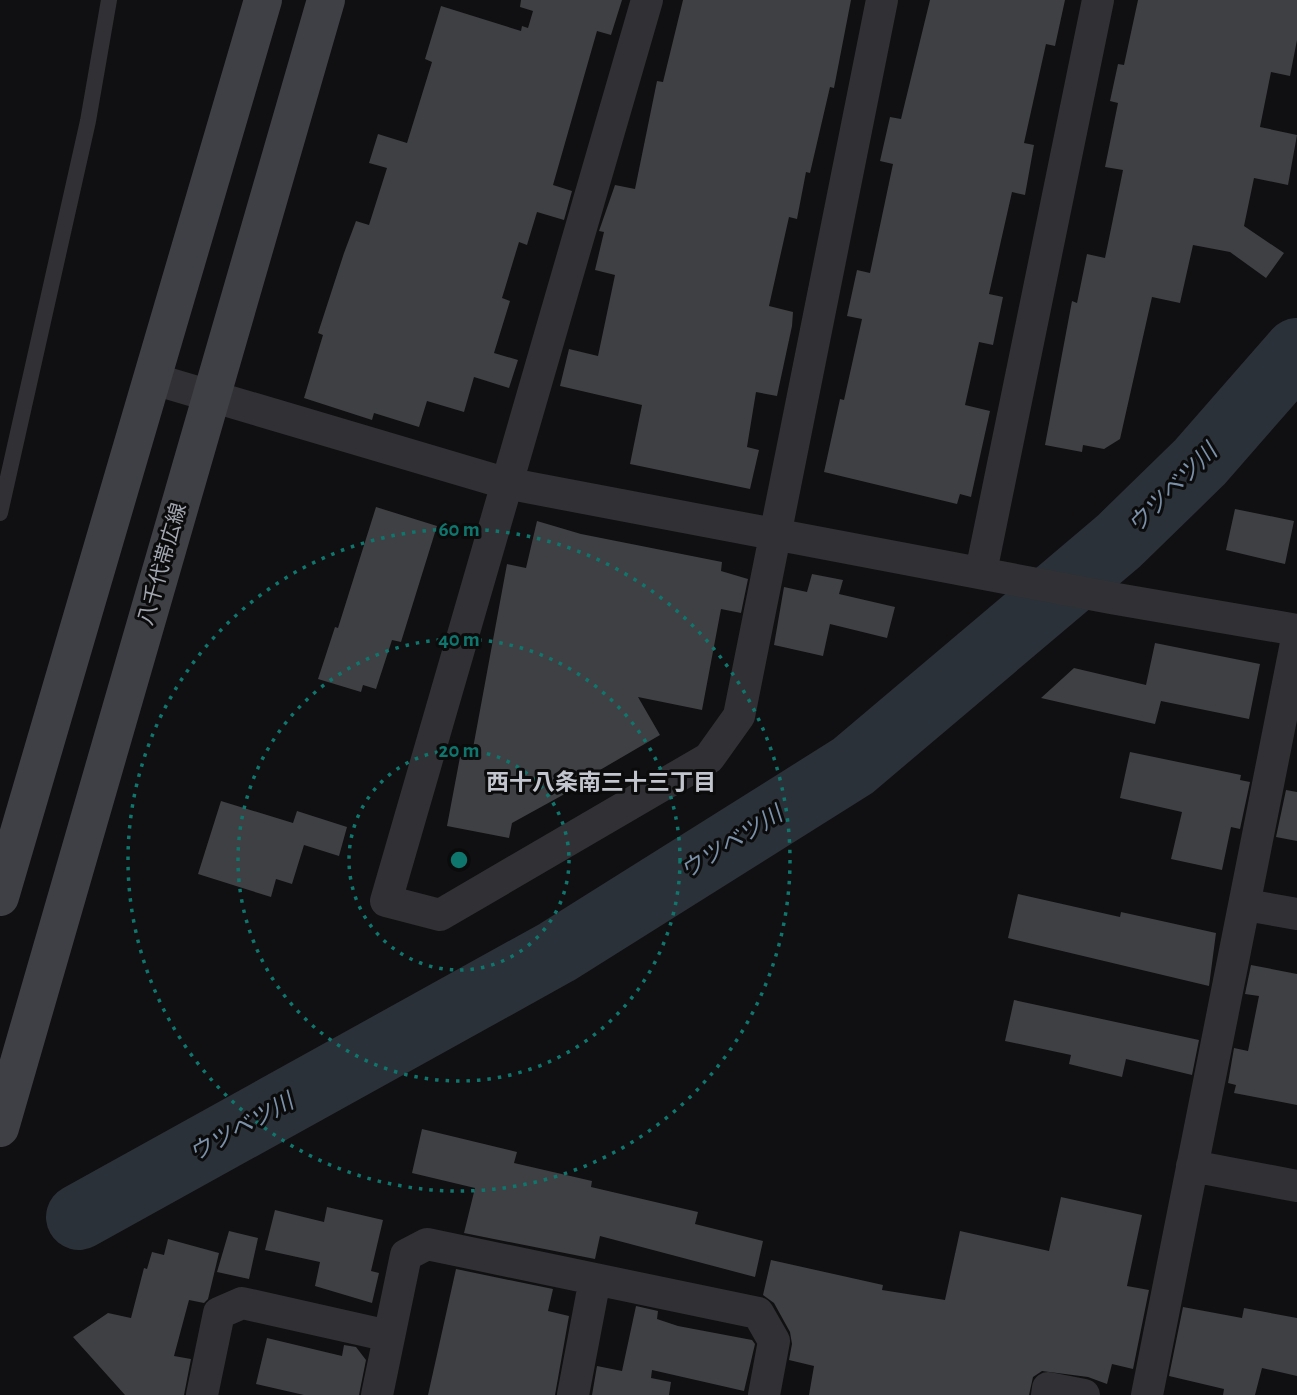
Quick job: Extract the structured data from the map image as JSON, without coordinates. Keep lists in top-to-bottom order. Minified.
{"streets":{"main road":["八千代帯広線"]},"districts":["西十八条南三十三丁目"],"water":["ウツベツ川"],"rings":["60 m","40 m","20 m"]}
